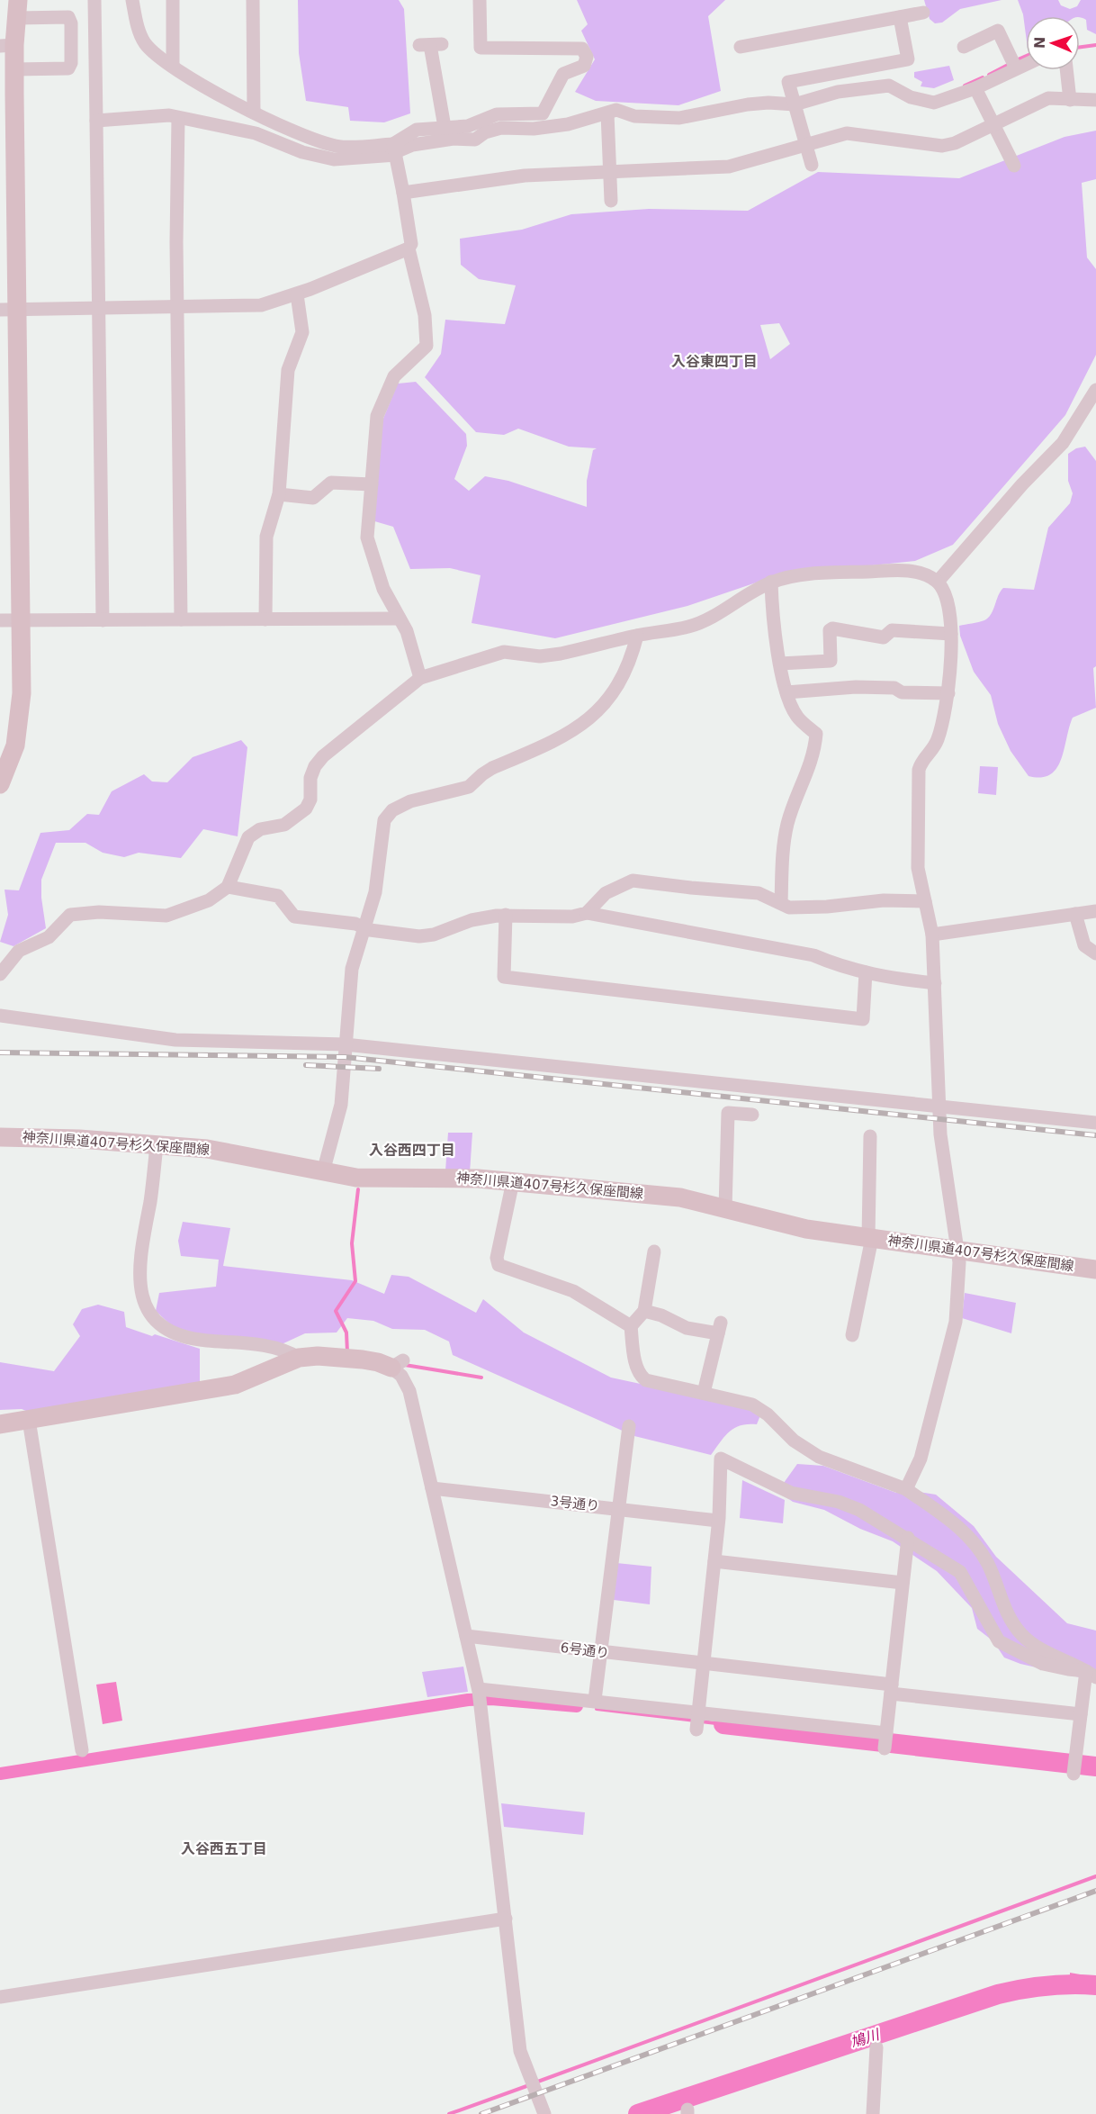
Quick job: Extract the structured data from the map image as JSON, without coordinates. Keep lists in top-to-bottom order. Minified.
{"streets":{"street":["神奈川県道407号杉久保座間線","3号通り","6号通り"]},"districts":["入谷東四丁目","入谷西四丁目","入谷西五丁目"],"water":["鳩川"],"north":"left"}
